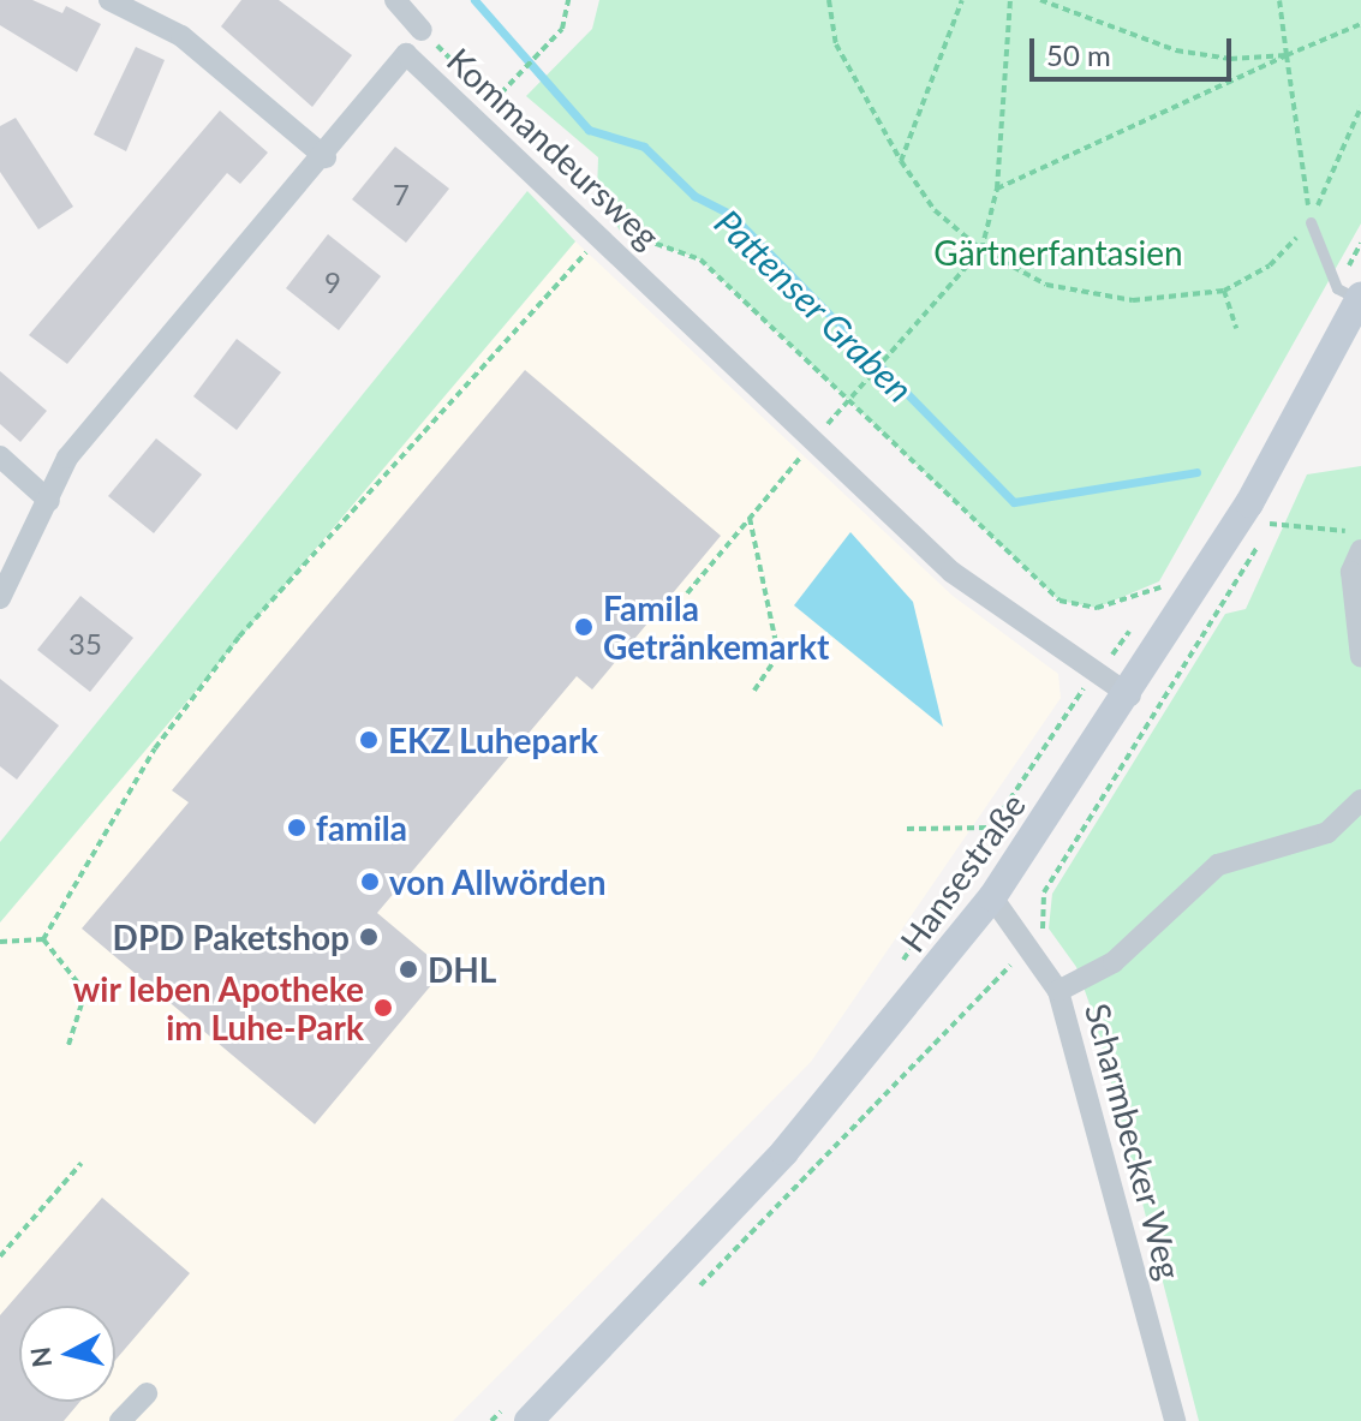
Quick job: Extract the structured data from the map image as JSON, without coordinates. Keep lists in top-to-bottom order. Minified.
{"streets":{"main road":["Hansestraße"],"street":["Kommandeursweg","Scharmbecker Weg"]},"crossings":[["Kommandeursweg","Hansestraße"],["Hansestraße","Scharmbecker Weg"]],"water":["Pattenser Graben"],"parks":["Gärtnerfantasien"],"places":["Famila Getränkemarkt","EKZ Luhepark","famila","von Allwörden","DPD Paketshop","DHL","wir leben Apotheke im Luhe-Park"],"house_numbers":["7","9","35"],"scale_bar":"50 m","north":"left"}
